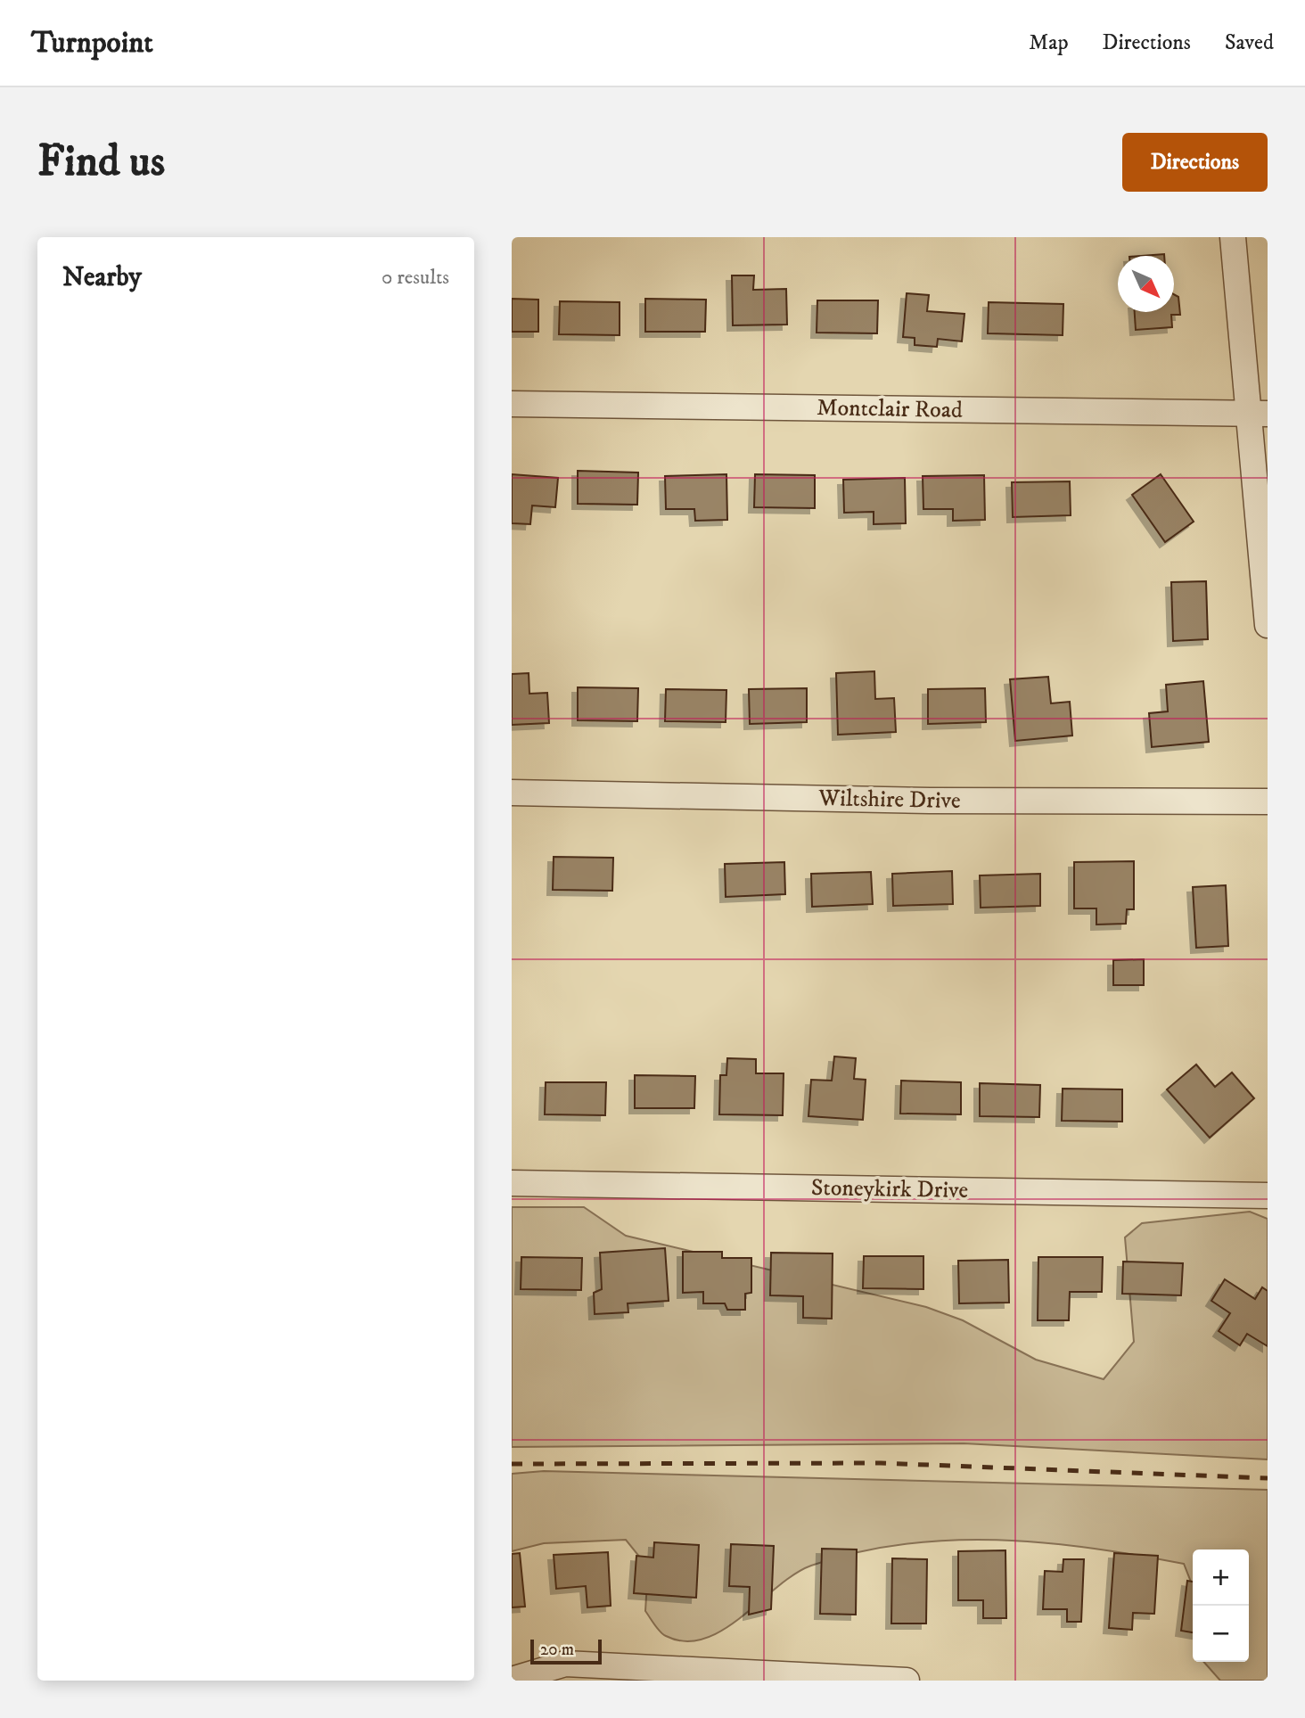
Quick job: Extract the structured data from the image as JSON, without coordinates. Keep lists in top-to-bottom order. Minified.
{"streets":{"street":["Montclair Road","Wiltshire Drive","Stoneykirk Drive"]},"scale_bar":"20 m","north":"bottom right","page":{"header":"Turnpoint","nav":["Map","Directions","Saved"],"buttons":"Directions","title":"Find us","heading":["Nearby","0 results"],"map_buttons":["+","−"],"scale":"20 m"}}
